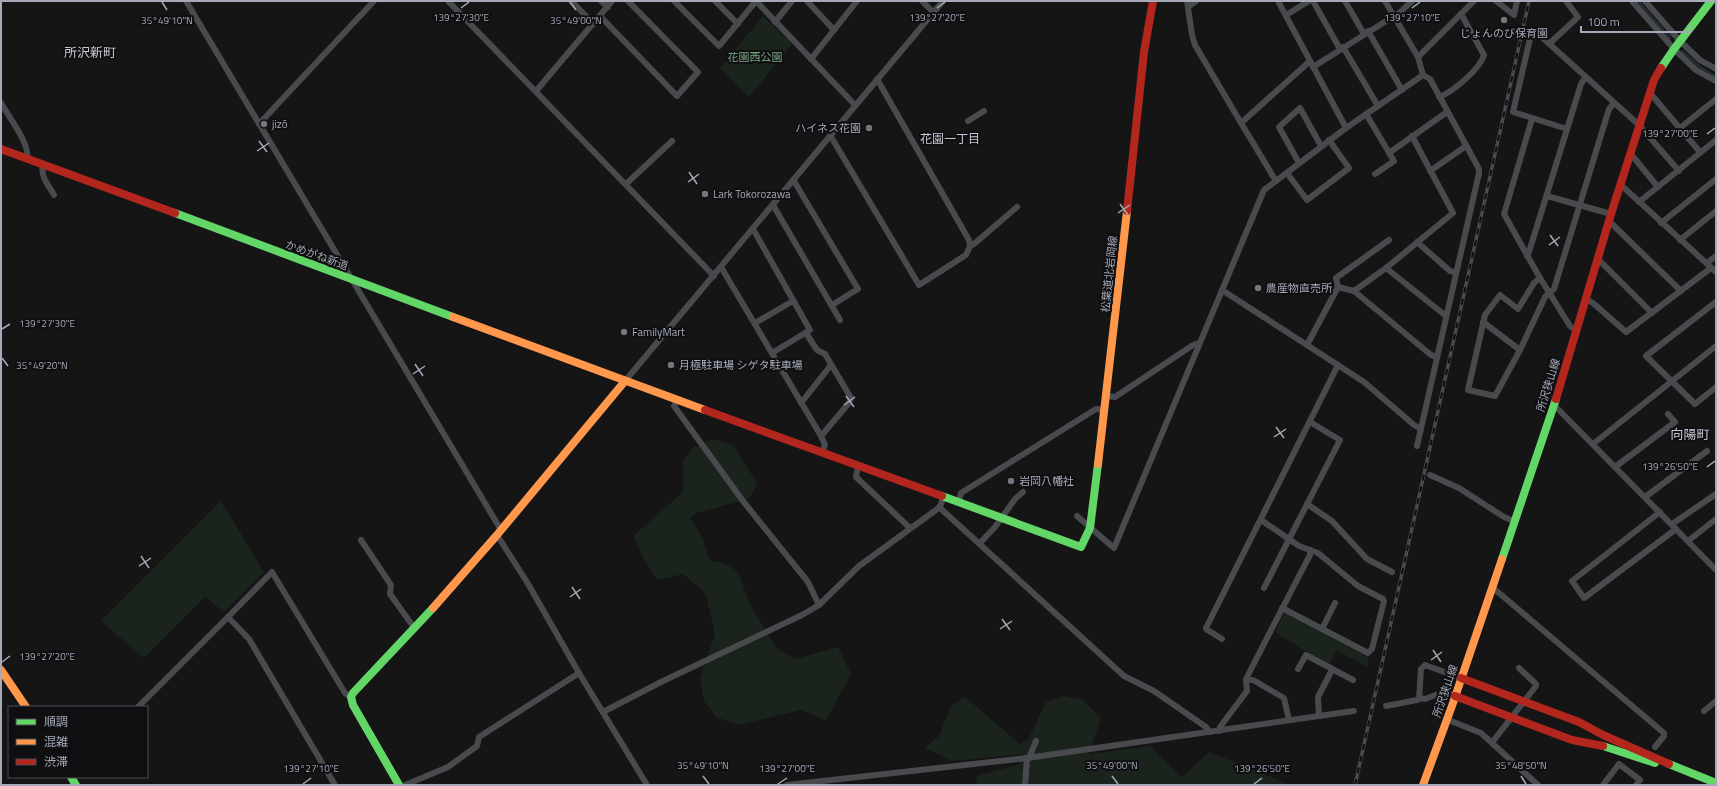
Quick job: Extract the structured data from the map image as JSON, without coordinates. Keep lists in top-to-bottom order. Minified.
{"streets":{"street":["かめがね新道","松葉道北岩岡線","所沢狭山線"]},"crossings":[["かめがね新道","松葉道北岩岡線"]],"districts":["所沢新町","花園一丁目","向陽町"],"parks":["花園西公園"],"places":["じょんのび保育園","jizō","ハイネス花園","Lark Tokorozawa","農産物直売所","FamilyMart","月極駐車場 シゲタ駐車場","岩岡八幡社"],"legend":["順調","混雑","渋滞"],"scale_bar":"100 m","coordinates":["139°27'30\"E","139°27'20\"E","139°27'10\"E","35°49'10\"N","35°49'00\"N","139°27'00\"E","35°49'20\"N","139°26'50\"E","35°48'50\"N"]}
